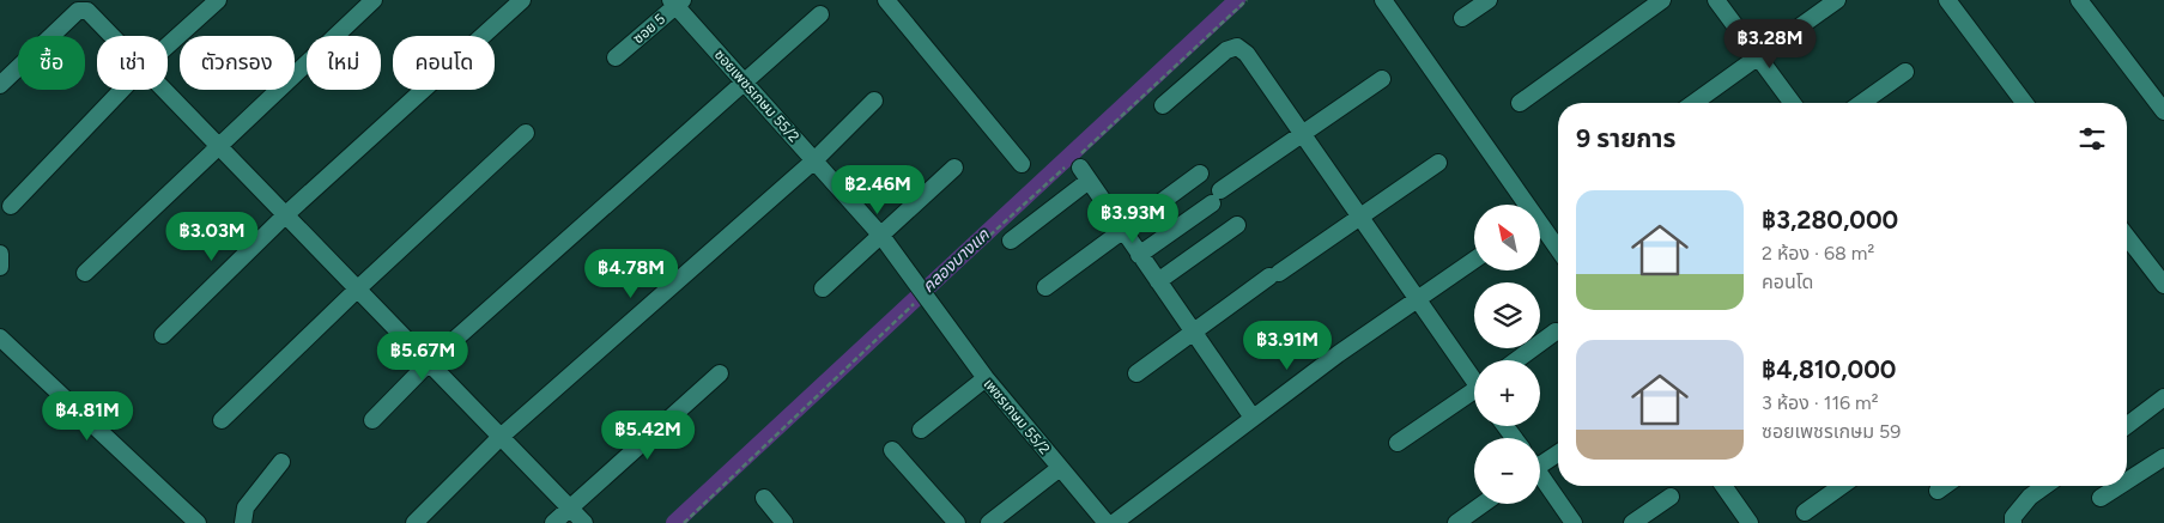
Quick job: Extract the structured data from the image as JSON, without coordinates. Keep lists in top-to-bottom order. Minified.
{"streets":{"street":["ซอย 5","ซอยเพชรเกษม 55/2","เพชรเกษม 55/2"]},"crossings":[["ซอย 5","ซอยเพชรเกษม 55/2"],["ซอยเพชรเกษม 55/2","เพชรเกษม 55/2"]],"water":["คลองบางแค"],"north":"top left","page":{"price":["฿3.28M","฿2.46M","฿3.93M","฿3.03M","฿4.78M","฿3.91M","฿5.67M","฿4.81M","฿5.42M"],"chip":["ซื้อ","เช่า","ตัวกรอง","ใหม่","คอนโด"],"heading":"9 รายการ","list":[{"name":"฿3,280,000","note":"2 ห้อง · 68 m² · คอนโด"},{"name":"฿4,810,000","note":"3 ห้อง · 116 m² · ซอยเพชรเกษม 59"}],"map_buttons":["+","−"]}}
